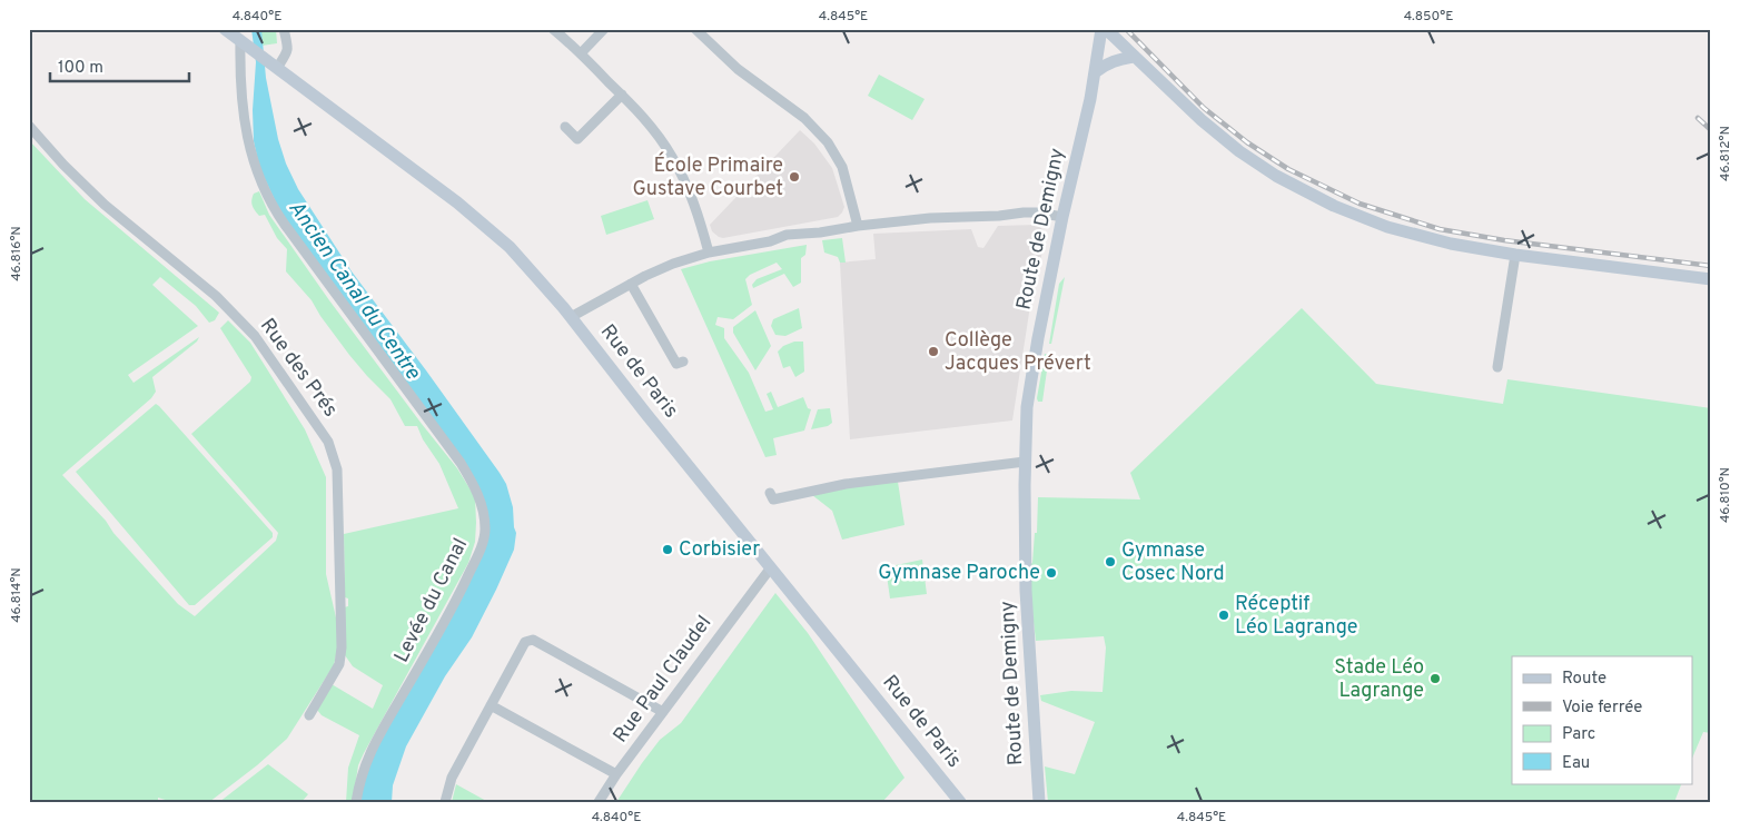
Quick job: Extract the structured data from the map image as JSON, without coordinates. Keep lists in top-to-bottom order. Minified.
{"streets":{"main road":["Route de Demigny","Rue de Paris"],"street":["Rue des Prés","Levée du Canal","Rue Paul Claudel"]},"crossings":[["Rue de Paris","Levée du Canal"],["Rue de Paris","Rue Paul Claudel"]],"water":["Ancien Canal du Centre"],"places":["École Primaire Gustave Courbet","Collège Jacques Prévert","Corbisier","Gymnase Cosec Nord","Gymnase Paroche","Réceptif Léo Lagrange","Stade Léo Lagrange"],"legend":["Route","Voie ferrée","Parc","Eau"],"scale_bar":"100 m","coordinates":["4.840°E","4.845°E","4.850°E","46.812°N","46.816°N","46.810°N","46.814°N"]}
